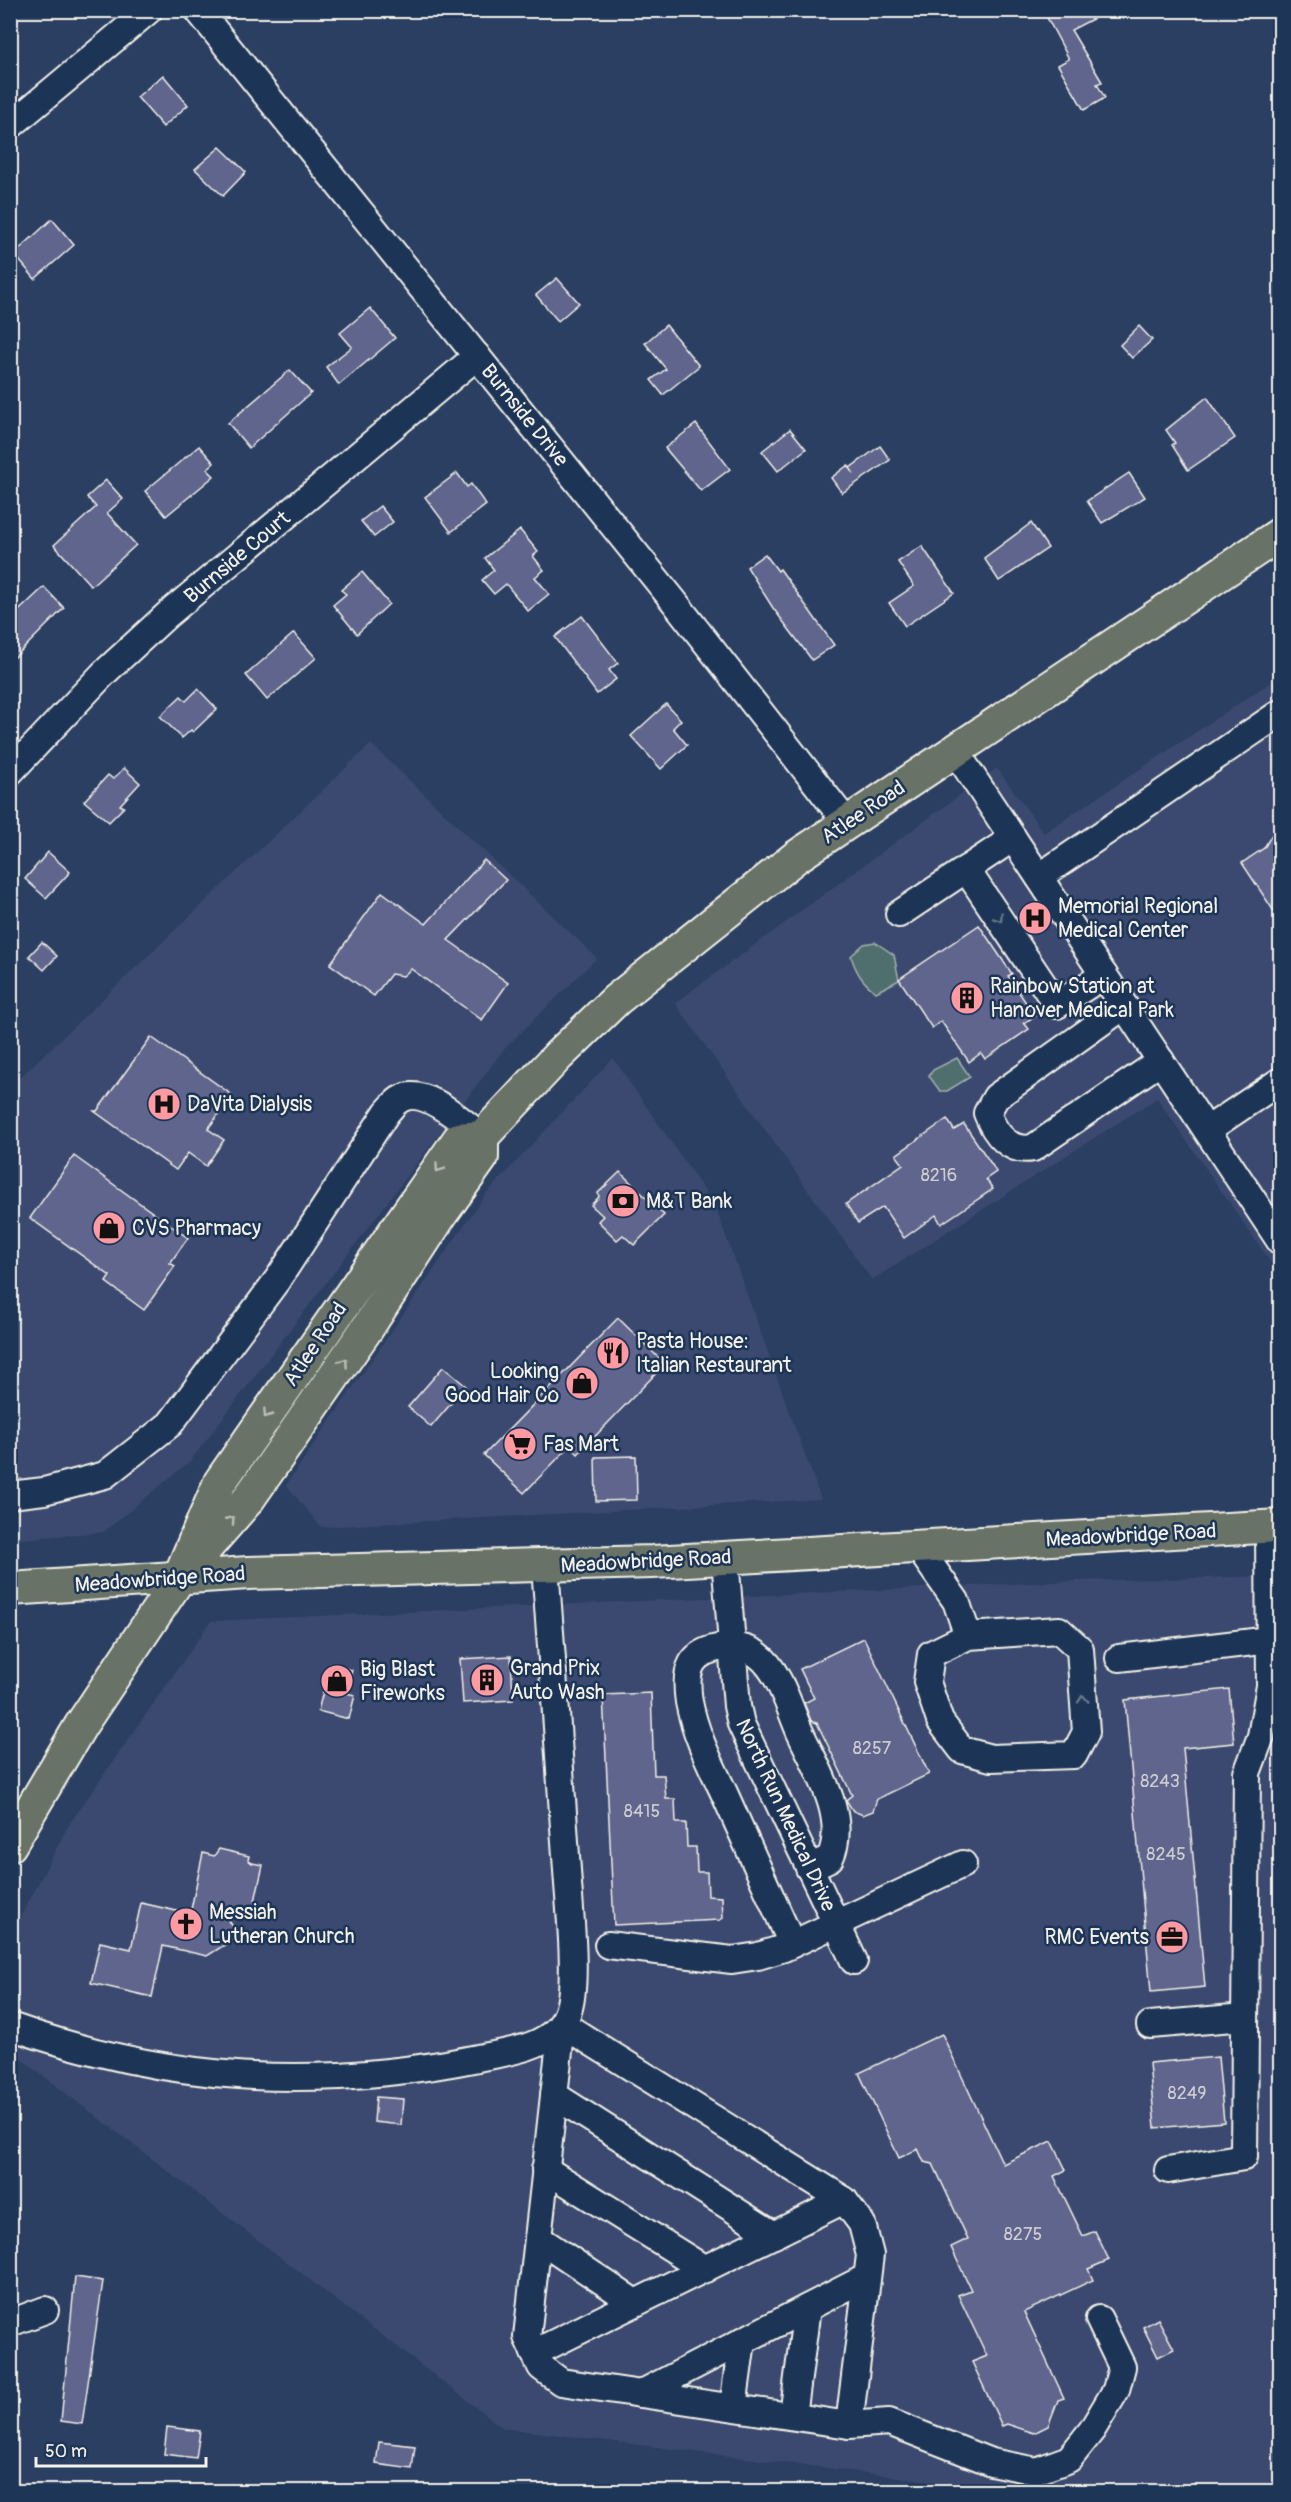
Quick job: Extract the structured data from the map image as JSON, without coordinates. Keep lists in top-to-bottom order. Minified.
{"streets":{"main road":["Atlee Road","Meadowbridge Road"],"street":["Burnside Drive","Burnside Court","North Run Medical Drive"]},"crossings":[["Burnside Drive","Burnside Court"],["Burnside Drive","Atlee Road"],["Atlee Road","Meadowbridge Road"],["Meadowbridge Road","North Run Medical Drive"]],"places":{"hospital":["Memorial Regional Medical Center","DaVita Dialysis"],"building":["Rainbow Station at Hanover Medical Park","Grand Prix Auto Wash"],"bank":["M&T Bank"],"shop":["CVS Pharmacy","Looking Good Hair Co","Big Blast Fireworks"],"restaurant":["Pasta House: Italian Restaurant"],"supermarket":["Fas Mart"],"church":["Messiah Lutheran Church"],"office":["RMC Events"]},"house_numbers":["8216","8257","8243","8415","8245","8249","8275"],"scale_bar":"50 m"}
